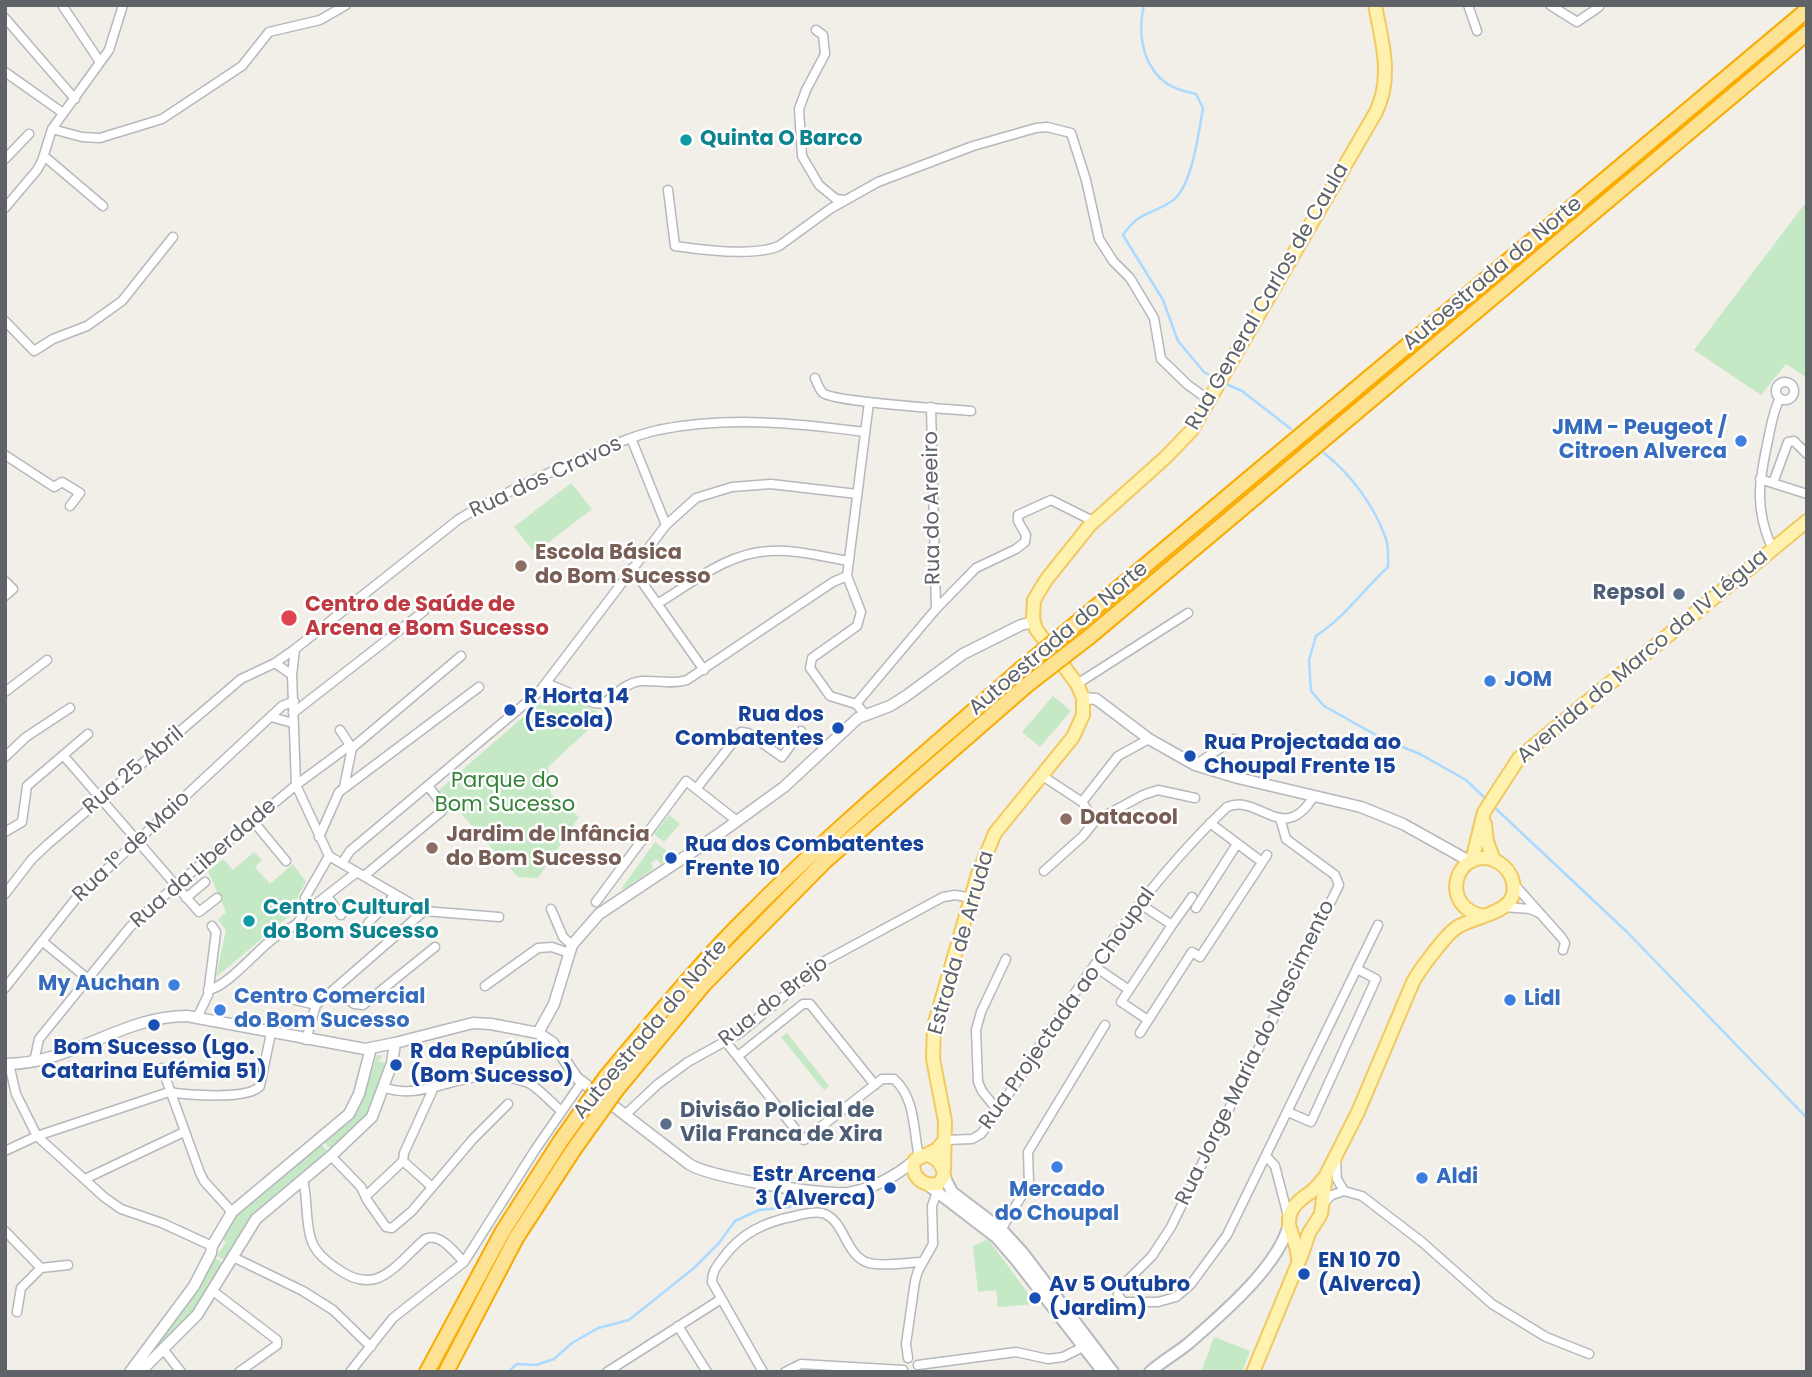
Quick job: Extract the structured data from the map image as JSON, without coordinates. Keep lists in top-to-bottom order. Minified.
{"streets":{"highway":["Autoestrada do Norte"],"main road":["Rua General Carlos de Caula","Avenida do Marco da IV Légua","Estrada de Arruda"],"street":["Rua dos Cravos","Rua do Areeiro","Rua 25 Abril","Rua 1º de Maio","Rua da Liberdade","Rua do Brejo","Rua Projectada ao Choupal","Rua Jorge Maria do Nascimento"]},"crossings":[["Rua dos Cravos","Rua 25 Abril"],["Estrada de Arruda","Rua do Brejo"],["Estrada de Arruda","Rua Projectada ao Choupal"],["Rua Projectada ao Choupal","Rua Jorge Maria do Nascimento"]],"parks":["Parque do Bom Sucesso"],"places":["Quinta O Barco","JMM - Peugeot / Citroen Alverca","Escola Básica do Bom Sucesso","Repsol","Centro de Saúde de Arcena e Bom Sucesso","JOM","R Horta 14 (Escola)","Rua dos Combatentes","Rua Projectada ao Choupal Frente 15","Datacool","Jardim de Infância do Bom Sucesso","Rua dos Combatentes Frente 10","Centro Cultural do Bom Sucesso","My Auchan","Lidl","Centro Comercial do Bom Sucesso","Bom Sucesso (Lgo. Catarina Eufémia 51)","R da República (Bom Sucesso)","Divisão Policial de Vila Franca de Xira","Mercado do Choupal","Aldi","Estr Arcena 3 (Alverca)","EN 10 70 (Alverca)","Av 5 Outubro (Jardim)"]}
